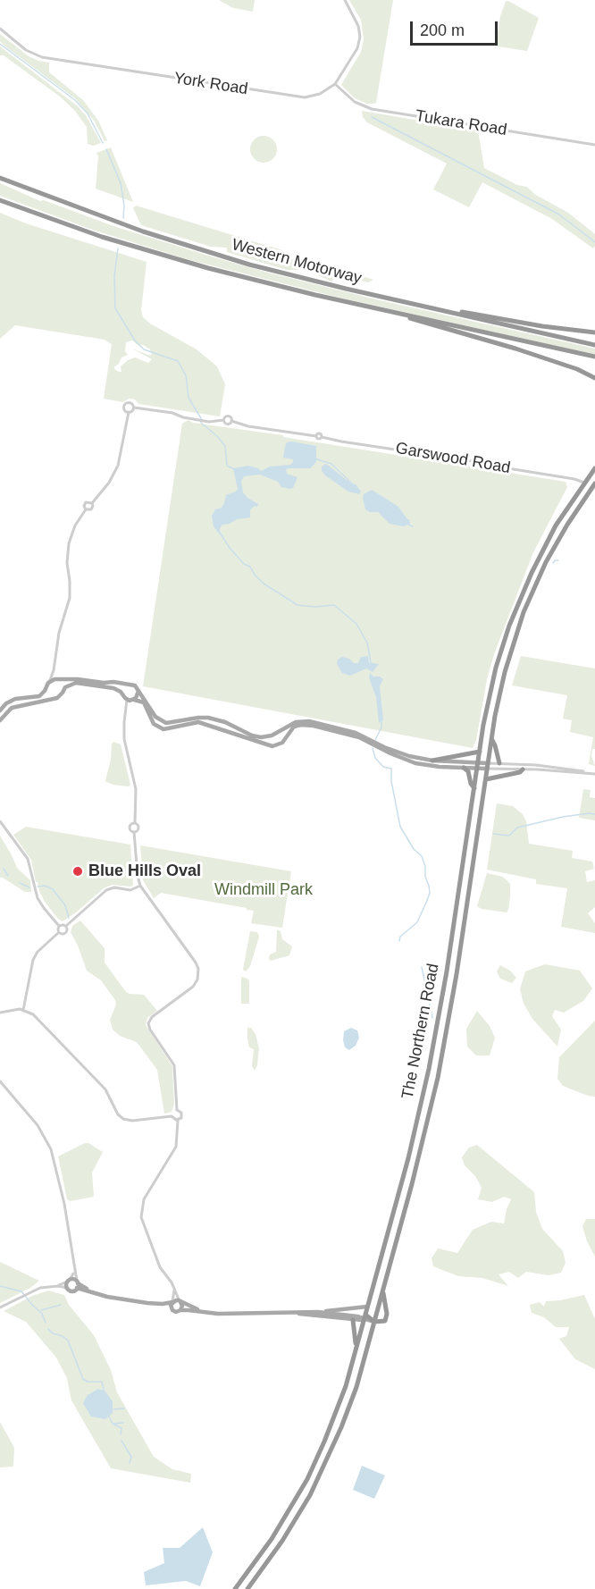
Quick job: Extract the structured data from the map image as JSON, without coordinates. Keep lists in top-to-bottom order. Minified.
{"streets":{"highway":["Western Motorway","The Northern Road"],"street":["York Road","Tukara Road","Garswood Road"]},"crossings":[["York Road","Tukara Road"],["Garswood Road","The Northern Road"]],"parks":["Windmill Park"],"places":["Blue Hills Oval"],"scale_bar":"200 m"}
